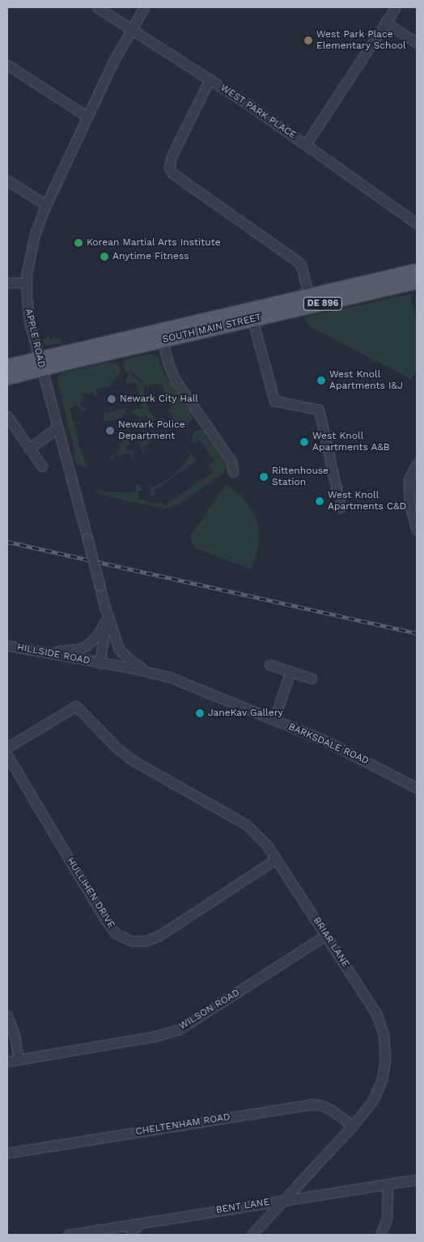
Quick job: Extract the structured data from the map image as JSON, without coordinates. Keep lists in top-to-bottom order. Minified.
{"streets":{"main road":["DE 896","SOUTH MAIN STREET"],"street":["WEST PARK PLACE","APPLE ROAD","HILLSIDE ROAD","BARKSDALE ROAD","HULLIHEN DRIVE","BRIAR LANE","WILSON ROAD","CHELTENHAM ROAD","BENT LANE"]},"crossings":[["WEST PARK PLACE","APPLE ROAD"],["SOUTH MAIN STREET","APPLE ROAD"],["APPLE ROAD","HILLSIDE ROAD"],["APPLE ROAD","BARKSDALE ROAD"],["HILLSIDE ROAD","BARKSDALE ROAD"],["HULLIHEN DRIVE","BRIAR LANE"],["BRIAR LANE","WILSON ROAD"],["BRIAR LANE","CHELTENHAM ROAD"],["BRIAR LANE","BENT LANE"]],"places":["West Park Place Elementary School","Korean Martial Arts Institute","Anytime Fitness","West Knoll Apartments I&J","Newark City Hall","Newark Police Department","West Knoll Apartments A&B","Rittenhouse Station","West Knoll Apartments C&D","JaneKav Gallery"]}
